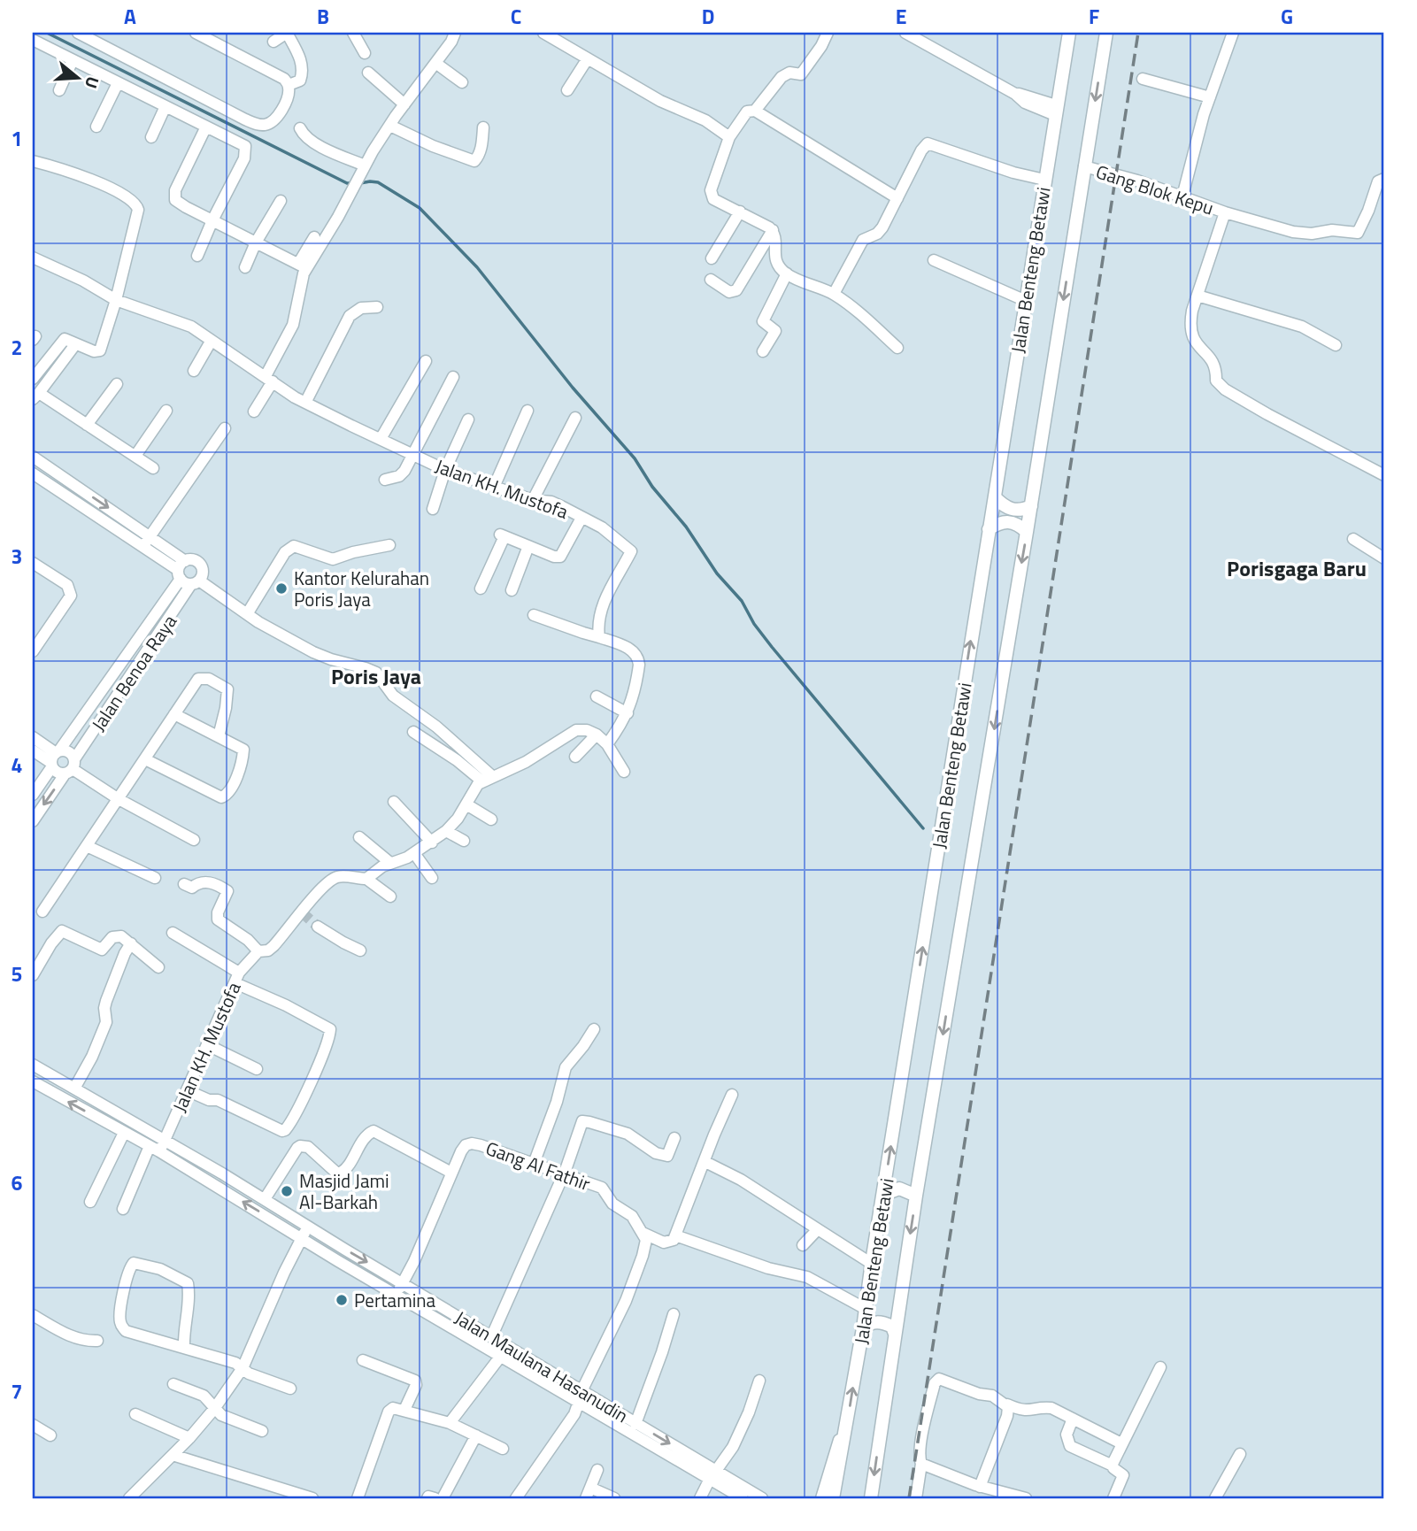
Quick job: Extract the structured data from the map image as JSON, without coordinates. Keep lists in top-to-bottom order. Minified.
{"streets":{"main road":["Jalan Benteng Betawi"],"street":["Gang Blok Kepu","Jalan KH. Mustofa","Jalan Benoa Raya","Gang Al Fathir","Jalan Maulana Hasanudin"]},"crossings":[["Gang Blok Kepu","Jalan Benteng Betawi"],["Jalan KH. Mustofa","Jalan Maulana Hasanudin"],["Gang Al Fathir","Jalan Maulana Hasanudin"]],"districts":["Porisgaga Baru","Poris Jaya"],"places":["Kantor Kelurahan Poris Jaya","Masjid Jami Al-Barkah","Pertamina"],"north":"right","grid":{"columns":["A","B","C","D","E","F","G"],"rows":["1","2","3","4","5","6","7"]}}
